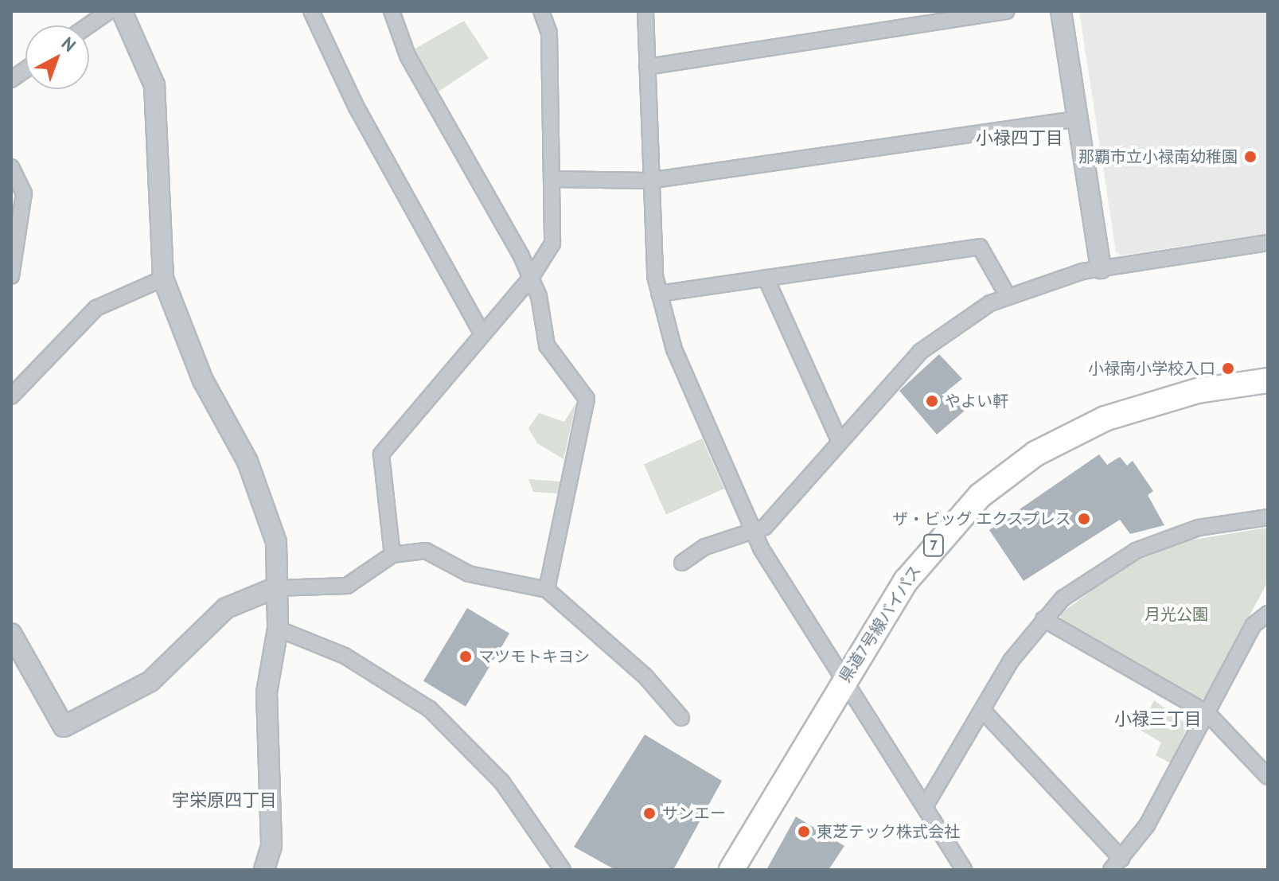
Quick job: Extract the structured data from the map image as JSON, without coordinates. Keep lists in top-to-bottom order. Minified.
{"streets":{"main road":["7","県道7号線バイパス"]},"districts":["小禄四丁目","小禄三丁目","宇栄原四丁目"],"parks":["月光公園"],"places":["那覇市立小禄南幼稚園","小禄南小学校入口","やよい軒","ザ・ビッグ エクスプレス","マツモトキヨシ","サンエー","東芝テック株式会社"],"north":"top right"}
